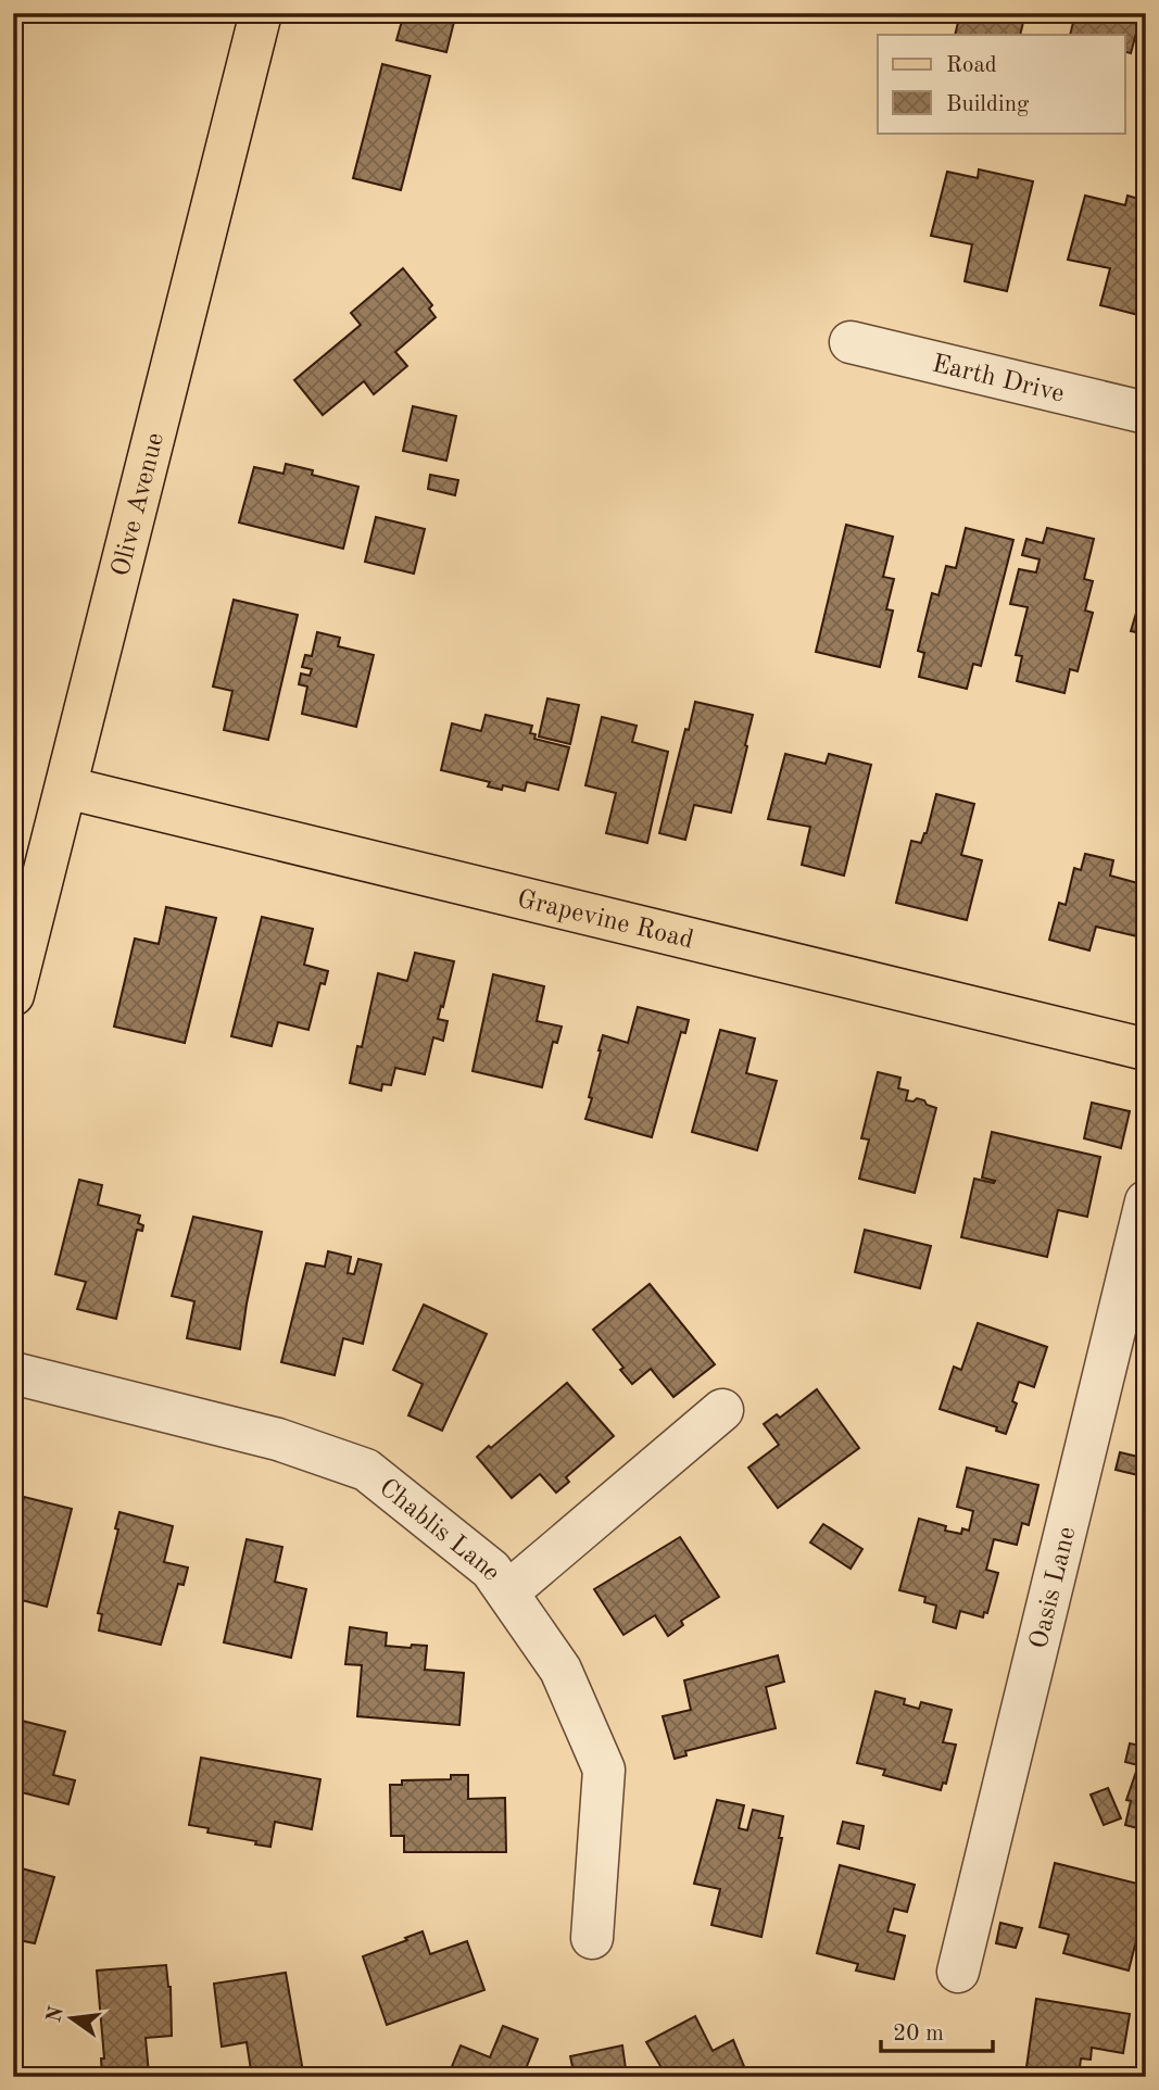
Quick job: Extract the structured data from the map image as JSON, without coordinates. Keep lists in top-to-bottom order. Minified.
{"streets":{"main road":["Olive Avenue","Grapevine Road"],"street":["Earth Drive","Chablis Lane","Oasis Lane"]},"crossings":[["Olive Avenue","Grapevine Road"]],"legend":["Road","Building"],"scale_bar":"20 m","north":"left"}
